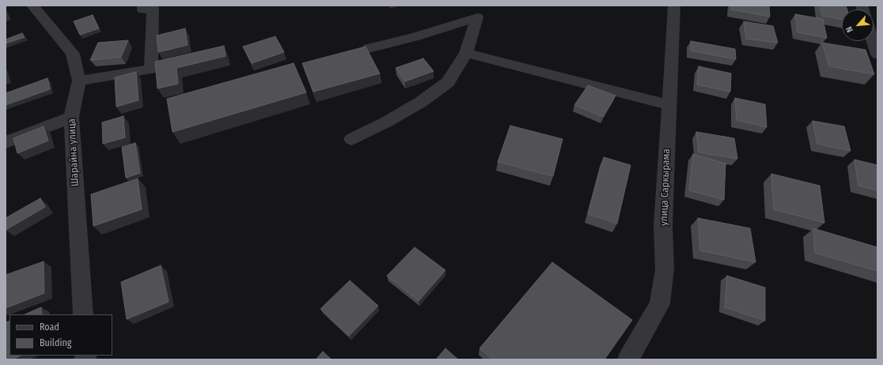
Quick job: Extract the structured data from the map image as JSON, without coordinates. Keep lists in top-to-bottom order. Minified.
{"streets":{"street":["Шарайна улица","улица Саркырама"]},"legend":["Road","Building"],"north":"bottom left"}
